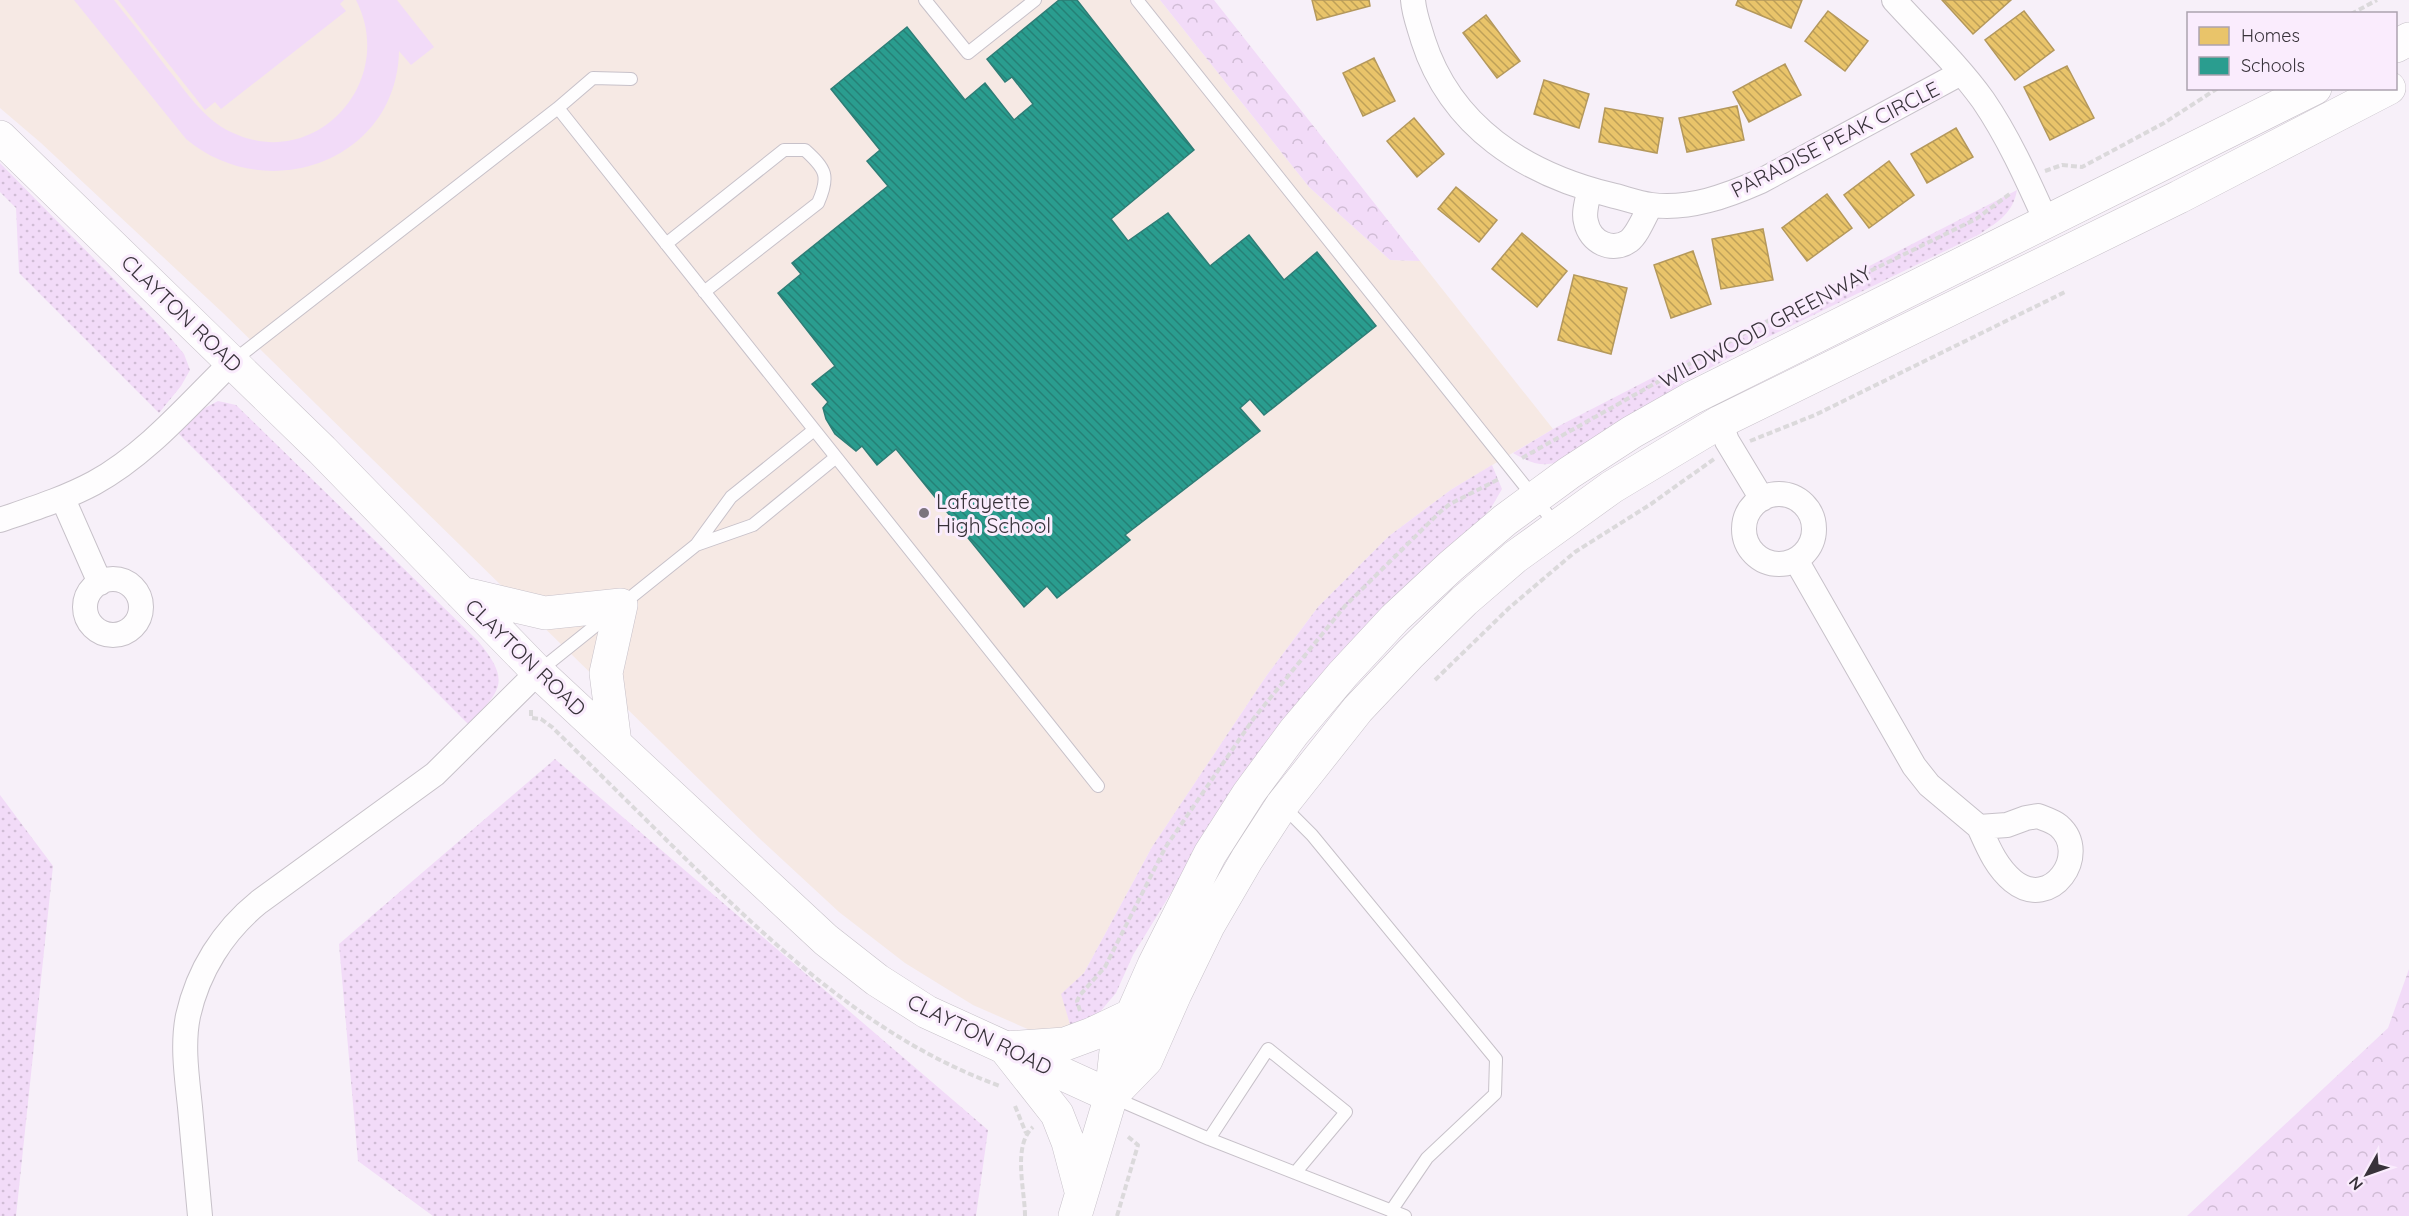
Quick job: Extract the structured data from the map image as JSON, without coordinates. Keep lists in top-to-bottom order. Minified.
{"streets":{"main road":["CLAYTON ROAD"],"street":["PARADISE PEAK CIRCLE"],"path":["WILDWOOD GREENWAY"]},"places":["Lafayette High School"],"legend":["Homes","Schools"],"north":"bottom left"}
